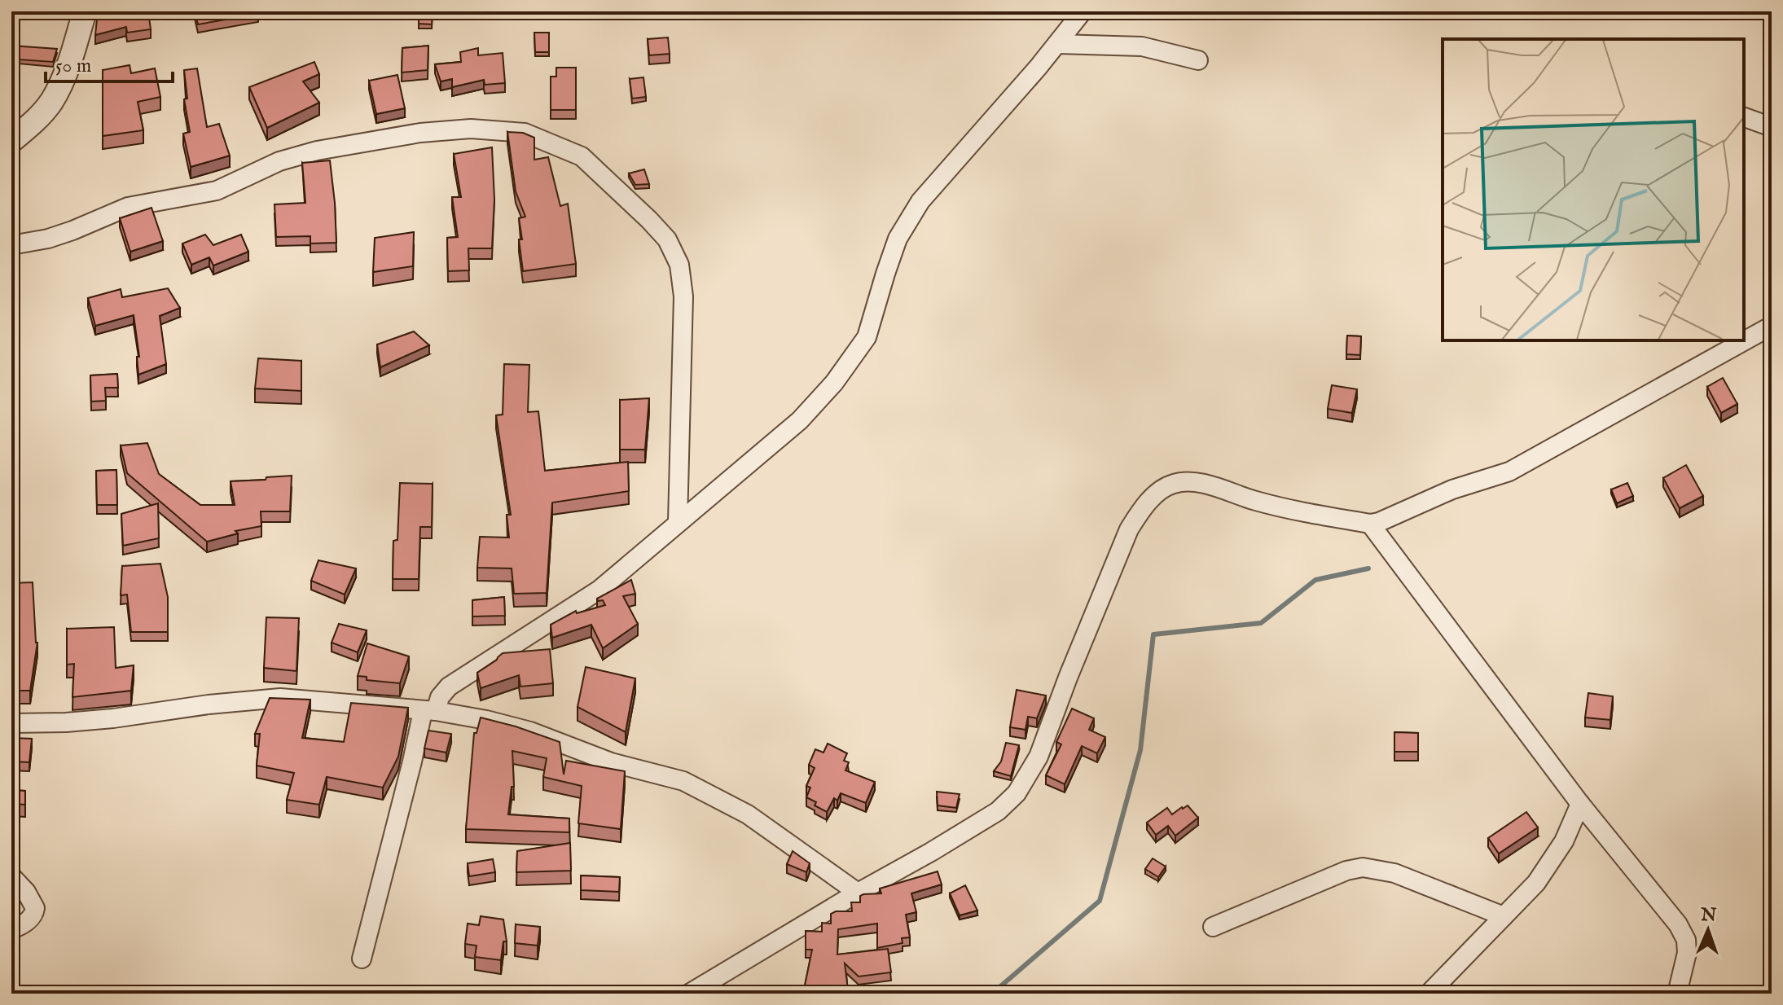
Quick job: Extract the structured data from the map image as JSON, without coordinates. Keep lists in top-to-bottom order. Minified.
{"scale_bar":"50 m","north":"top"}
